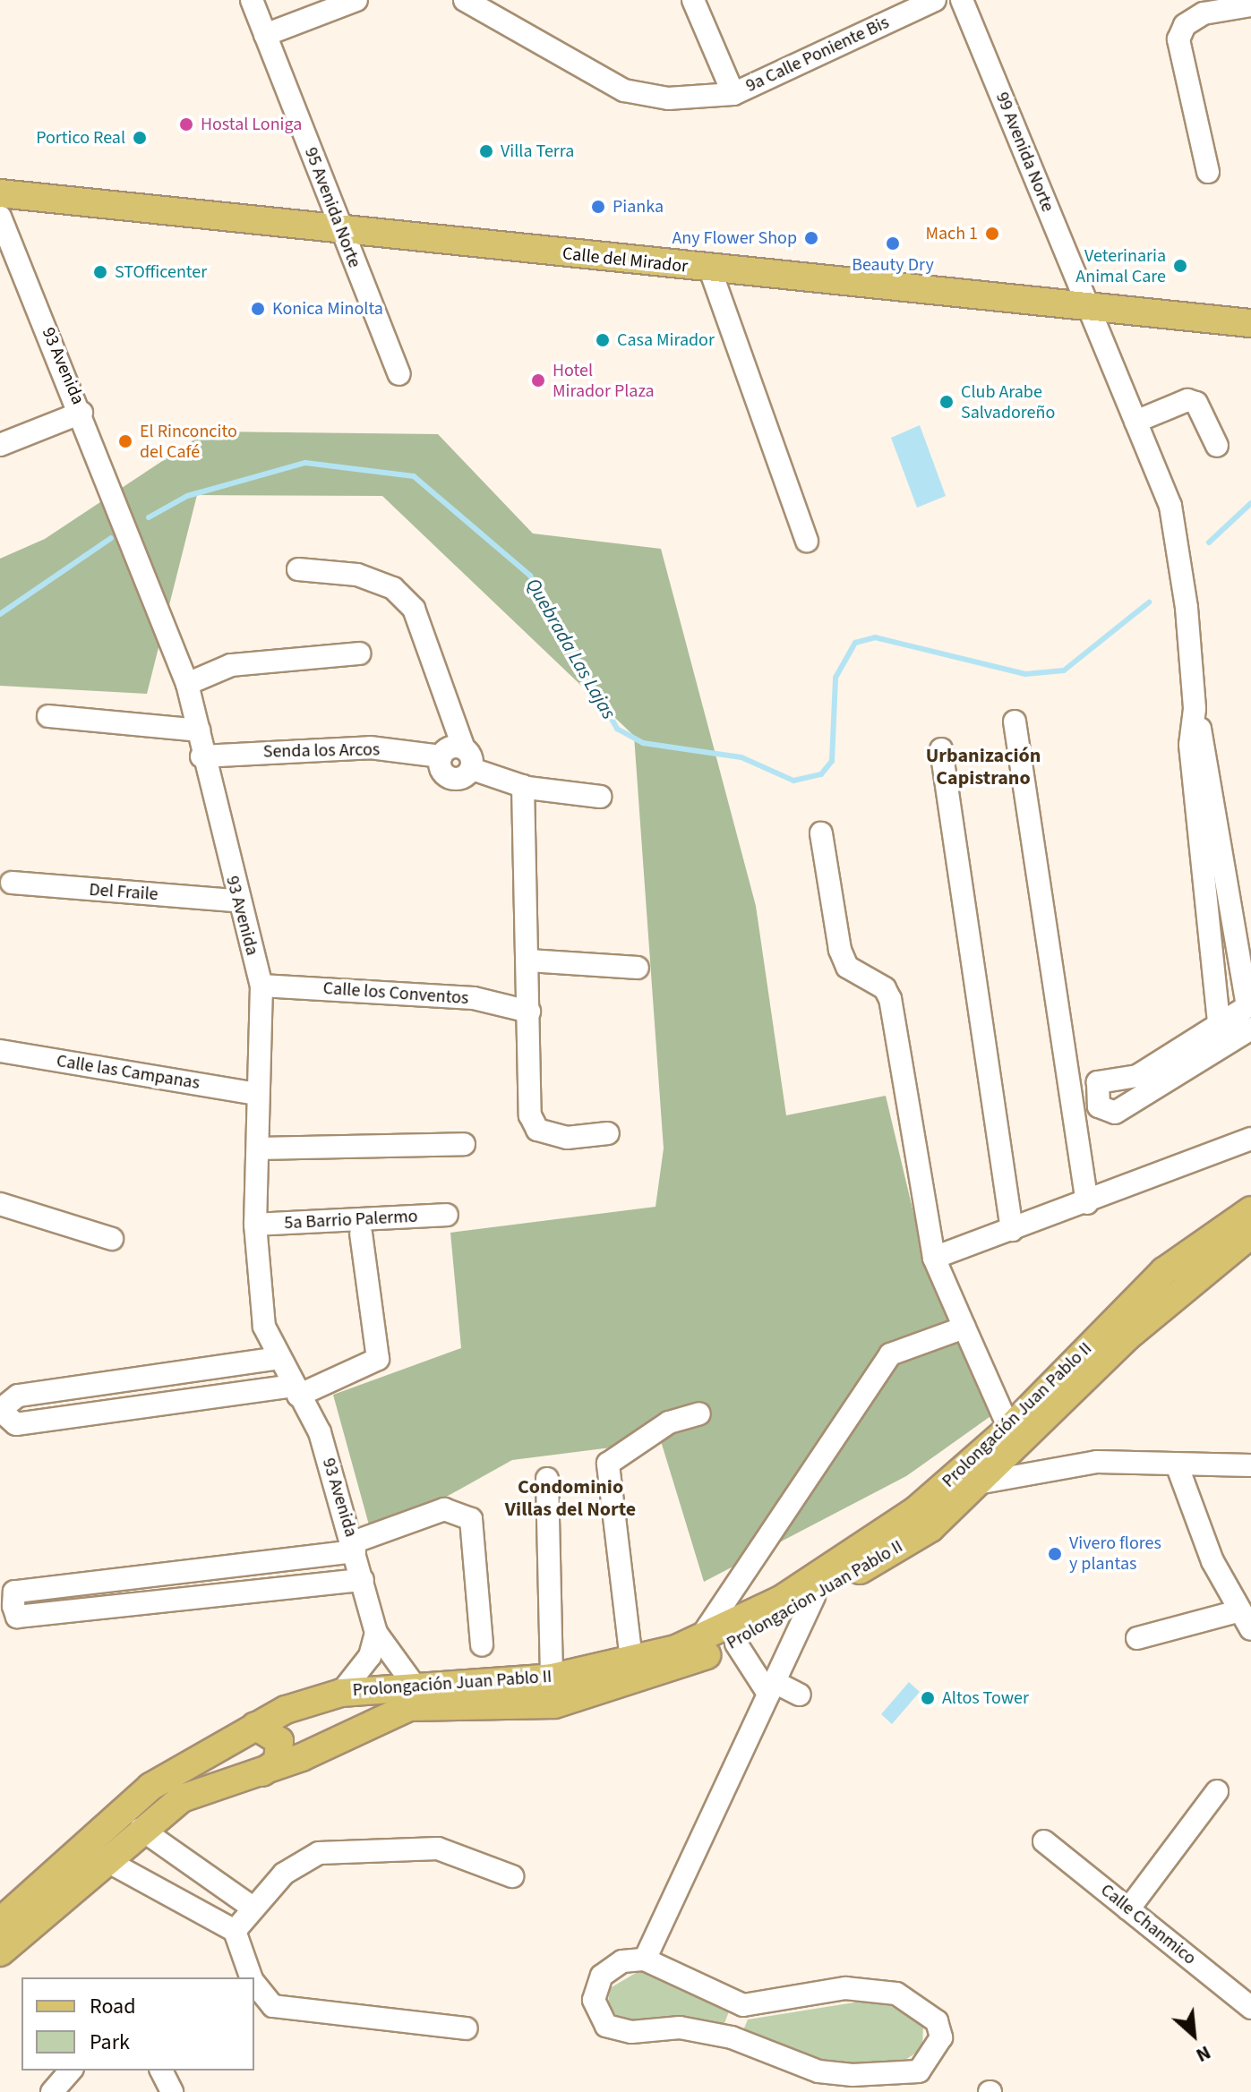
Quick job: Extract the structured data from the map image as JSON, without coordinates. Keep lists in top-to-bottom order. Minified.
{"streets":{"main road":["Calle del Mirador","Prolongación Juan Pablo II","Prolongacion Juan Pablo II"],"street":["9a Calle Poniente Bis","99 Avenida Norte","95 Avenida Norte","93 Avenida","Senda los Arcos","Del Fraile","Calle los Conventos","Calle las Campanas","5a Barrio Palermo","Calle Chanmico"]},"crossings":[["99 Avenida Norte","Calle del Mirador"],["95 Avenida Norte","Calle del Mirador"],["93 Avenida","Senda los Arcos"],["93 Avenida","Del Fraile"],["93 Avenida","Calle los Conventos"],["93 Avenida","Calle las Campanas"],["93 Avenida","5a Barrio Palermo"],["93 Avenida","Prolongación Juan Pablo II"]],"districts":["Urbanización Capistrano","Condominio Villas del Norte"],"water":["Quebrada Las Lajas"],"places":["Hostal Loniga","Portico Real","Villa Terra","Pianka","Mach 1","Any Flower Shop","Beauty Dry","Veterinaria Animal Care","STOfficenter","Konica Minolta","Casa Mirador","Hotel Mirador Plaza","Club Arabe Salvadoreño","El Rinconcito del Café","Vivero flores y plantas","Altos Tower"],"legend":["Road","Park"],"north":"bottom right"}
